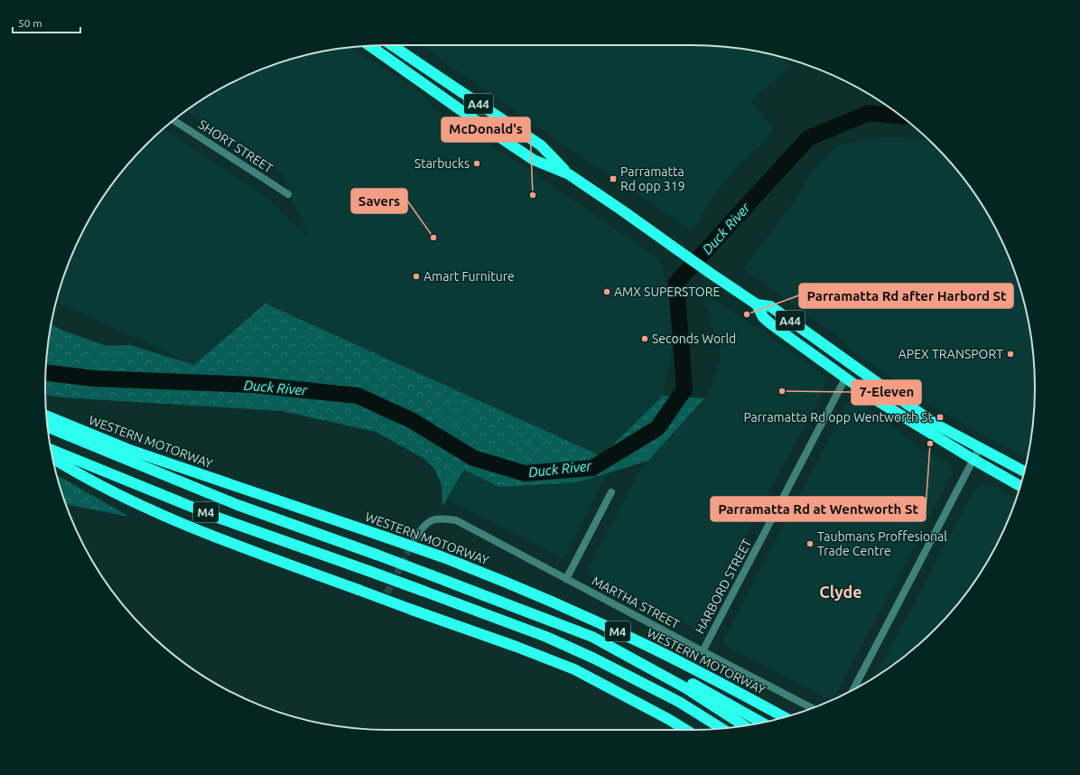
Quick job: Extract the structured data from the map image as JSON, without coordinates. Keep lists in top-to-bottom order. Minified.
{"streets":{"highway":["A44","WESTERN MOTORWAY","M4"],"street":["SHORT STREET","HARBORD STREET","MARTHA STREET"]},"crossings":[["A44","HARBORD STREET"],["HARBORD STREET","MARTHA STREET"]],"districts":["Clyde"],"water":["Duck River"],"places":{"other":["Starbucks","McDonald's","Savers","Amart Furniture","AMX SUPERSTORE","Parramatta Rd after Harbord St","Seconds World","APEX TRANSPORT","7-Eleven","Parramatta Rd at Wentworth St","Taubmans Proffesional Trade Centre"],"transit":["Parramatta Rd opp 319","Parramatta Rd opp Wentworth St"]},"scale_bar":"50 m"}
